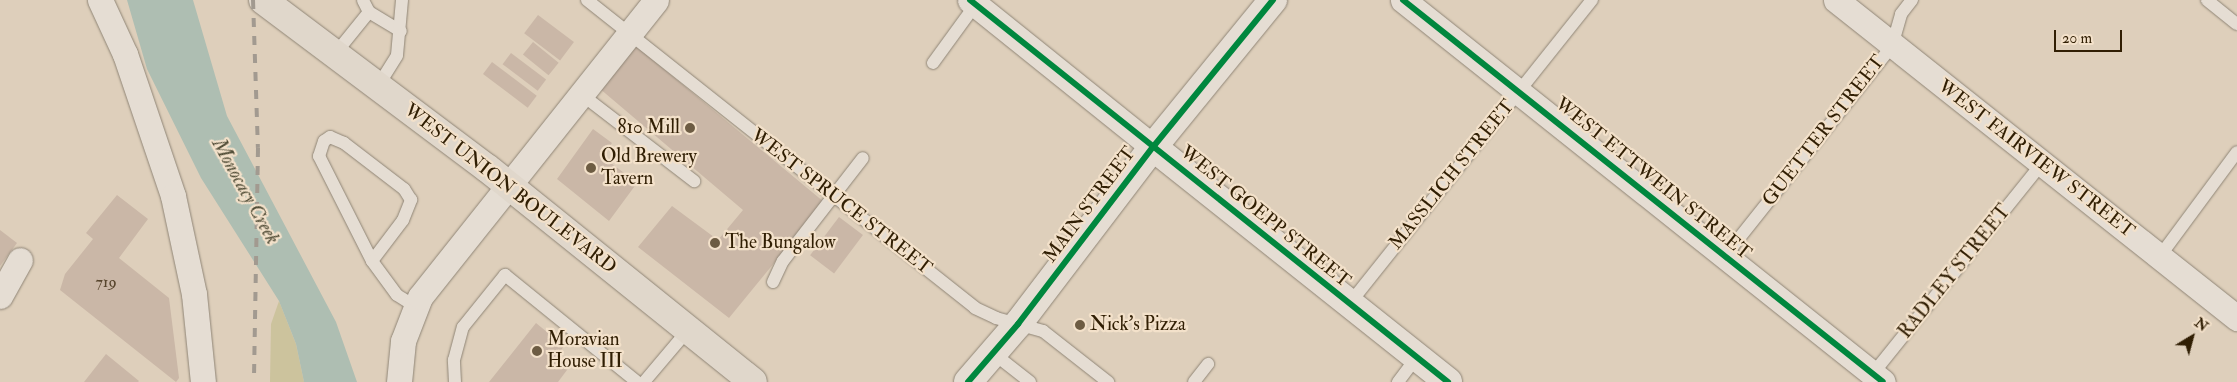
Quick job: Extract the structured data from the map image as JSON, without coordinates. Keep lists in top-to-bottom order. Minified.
{"streets":{"main road":["WEST UNION BOULEVARD"],"street":["WEST FAIRVIEW STREET","WEST ETTWEIN STREET","MAIN STREET","WEST GOEPP STREET"],"lane":["GUETTER STREET","MASSLICH STREET","WEST SPRUCE STREET","RADLEY STREET"]},"crossings":[["GUETTER STREET","WEST FAIRVIEW STREET"],["GUETTER STREET","WEST ETTWEIN STREET"],["WEST FAIRVIEW STREET","RADLEY STREET"],["MASSLICH STREET","WEST ETTWEIN STREET"],["MASSLICH STREET","WEST GOEPP STREET"],["WEST ETTWEIN STREET","RADLEY STREET"],["WEST SPRUCE STREET","MAIN STREET"],["MAIN STREET","WEST GOEPP STREET"]],"water":["Monocacy Creek"],"places":["810 Mill","Old Brewery Tavern","The Bungalow","Nick's Pizza","Moravian House III"],"house_numbers":["719"],"scale_bar":"20 m","north":"top right"}
